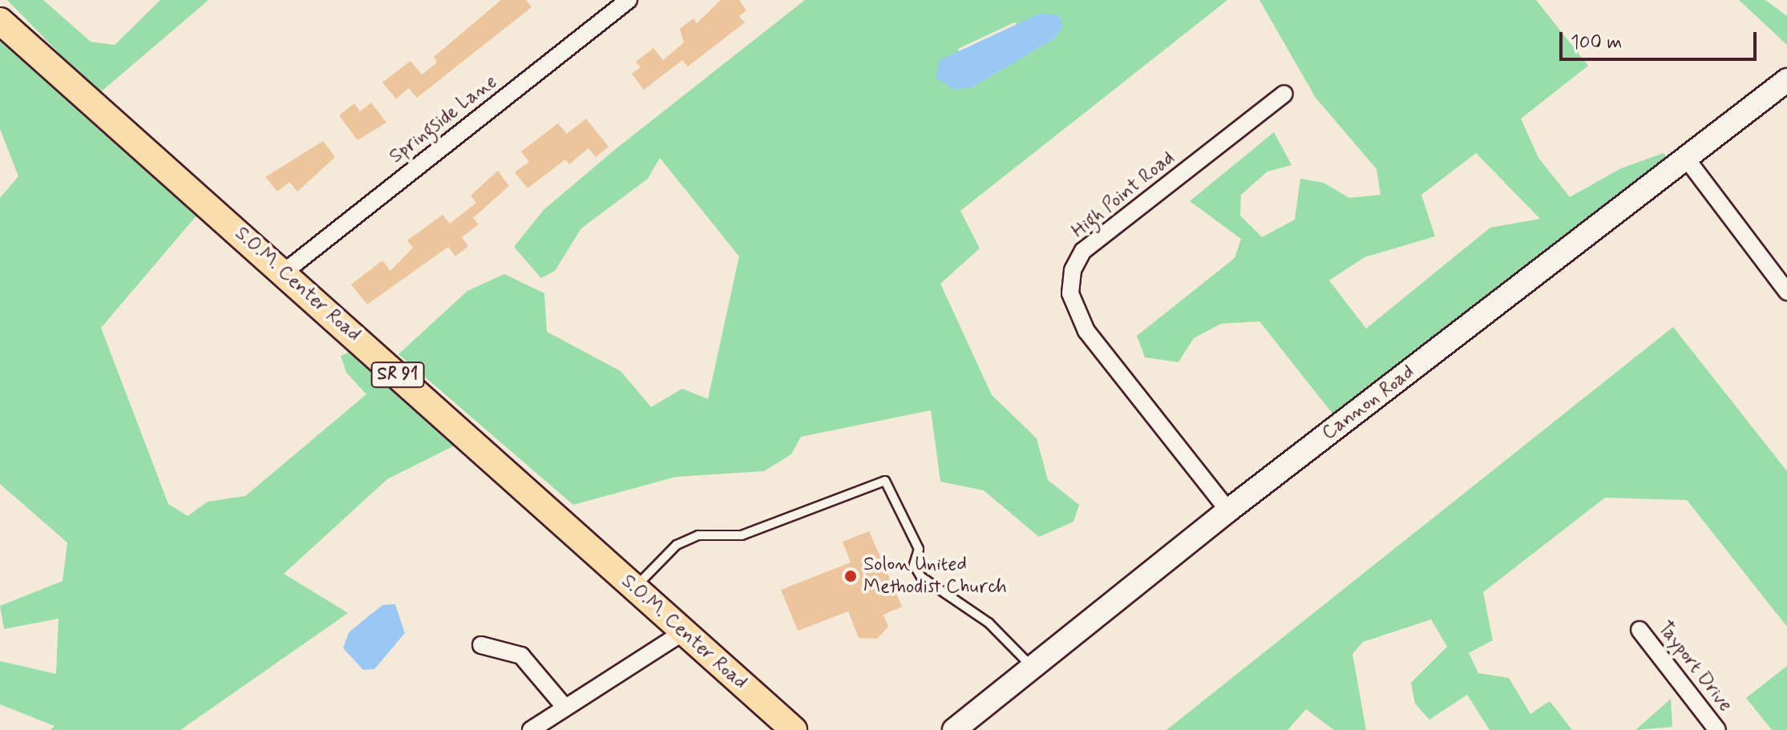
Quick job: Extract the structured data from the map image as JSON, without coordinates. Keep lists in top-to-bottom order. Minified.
{"streets":{"main road":["S.O.M. Center Road","SR 91","Cannon Road"],"street":["Springside Lane","High Point Road","Tayport Drive"]},"crossings":[["Springside Lane","S.O.M. Center Road"],["High Point Road","Cannon Road"]],"places":["Solon United Methodist Church"],"scale_bar":"100 m"}
